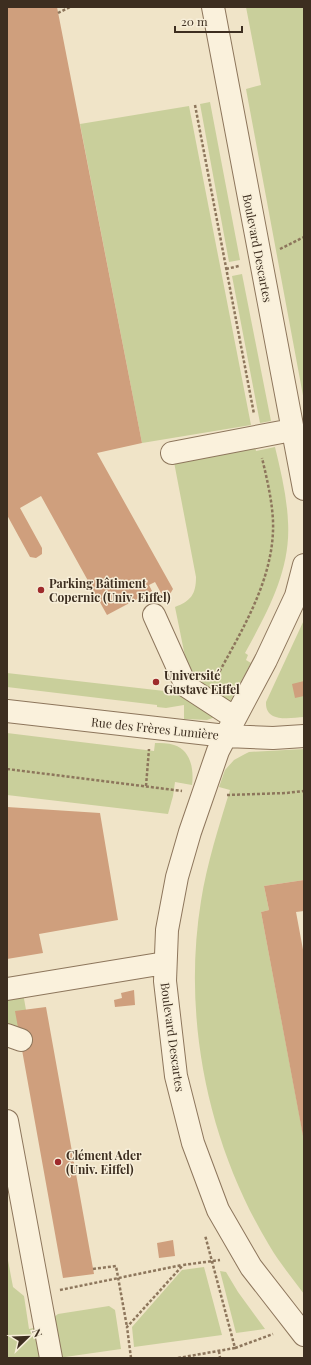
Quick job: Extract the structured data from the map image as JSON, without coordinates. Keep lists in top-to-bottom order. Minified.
{"streets":{"street":["Boulevard Descartes","Rue des Frères Lumière"]},"crossings":[["Boulevard Descartes","Rue des Frères Lumière"]],"places":["Parking Bâtiment Copernic (Univ. Eiffel)","Université Gustave Eiffel","Clément Ader (Univ. Eiffel)"],"scale_bar":"20 m","north":"top right"}
